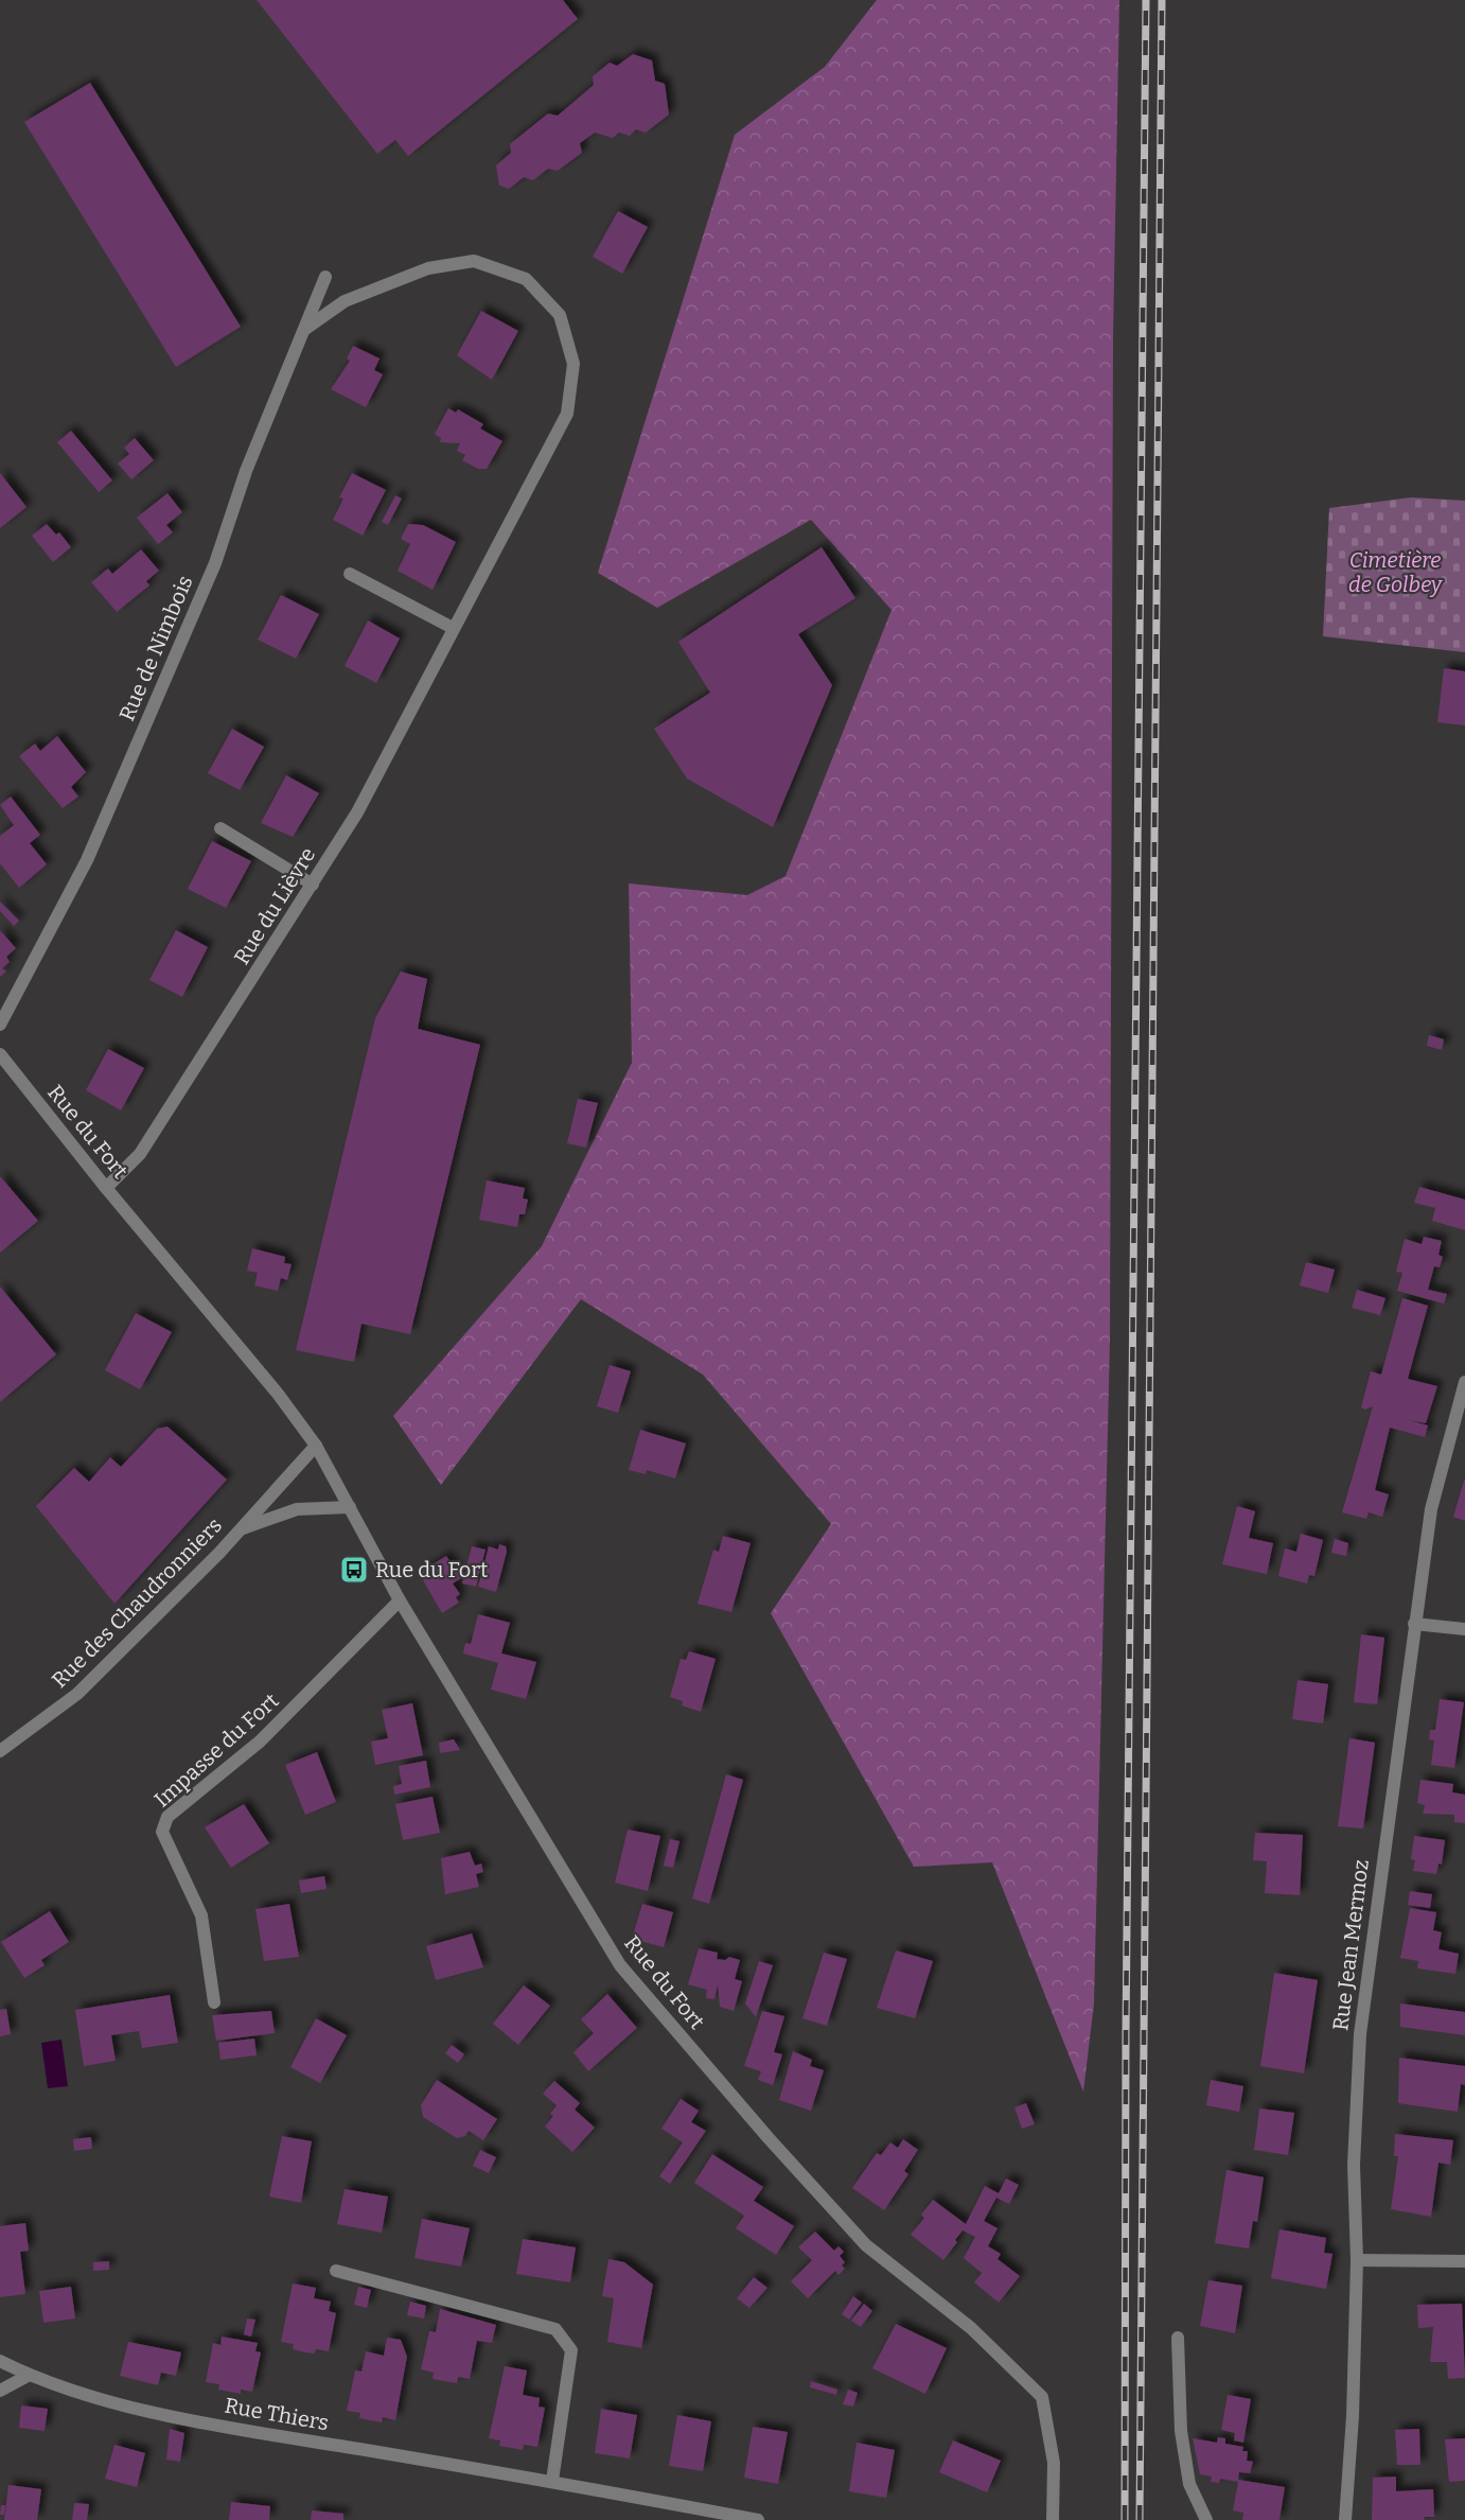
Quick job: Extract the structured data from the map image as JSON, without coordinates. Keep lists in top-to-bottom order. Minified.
{"streets":{"street":["Rue de Nimbois","Rue du Lièvre","Rue du Fort","Rue des Chaudronniers","Impasse du Fort","Rue Jean Mermoz","Rue Thiers"]},"crossings":[["Rue de Nimbois","Rue du Lièvre"],["Rue du Lièvre","Rue du Fort"],["Rue du Fort","Rue des Chaudronniers"],["Rue du Fort","Impasse du Fort"]],"parks":["Cimetière de Golbey"],"places":{"bus stop":["Rue du Fort"]}}
